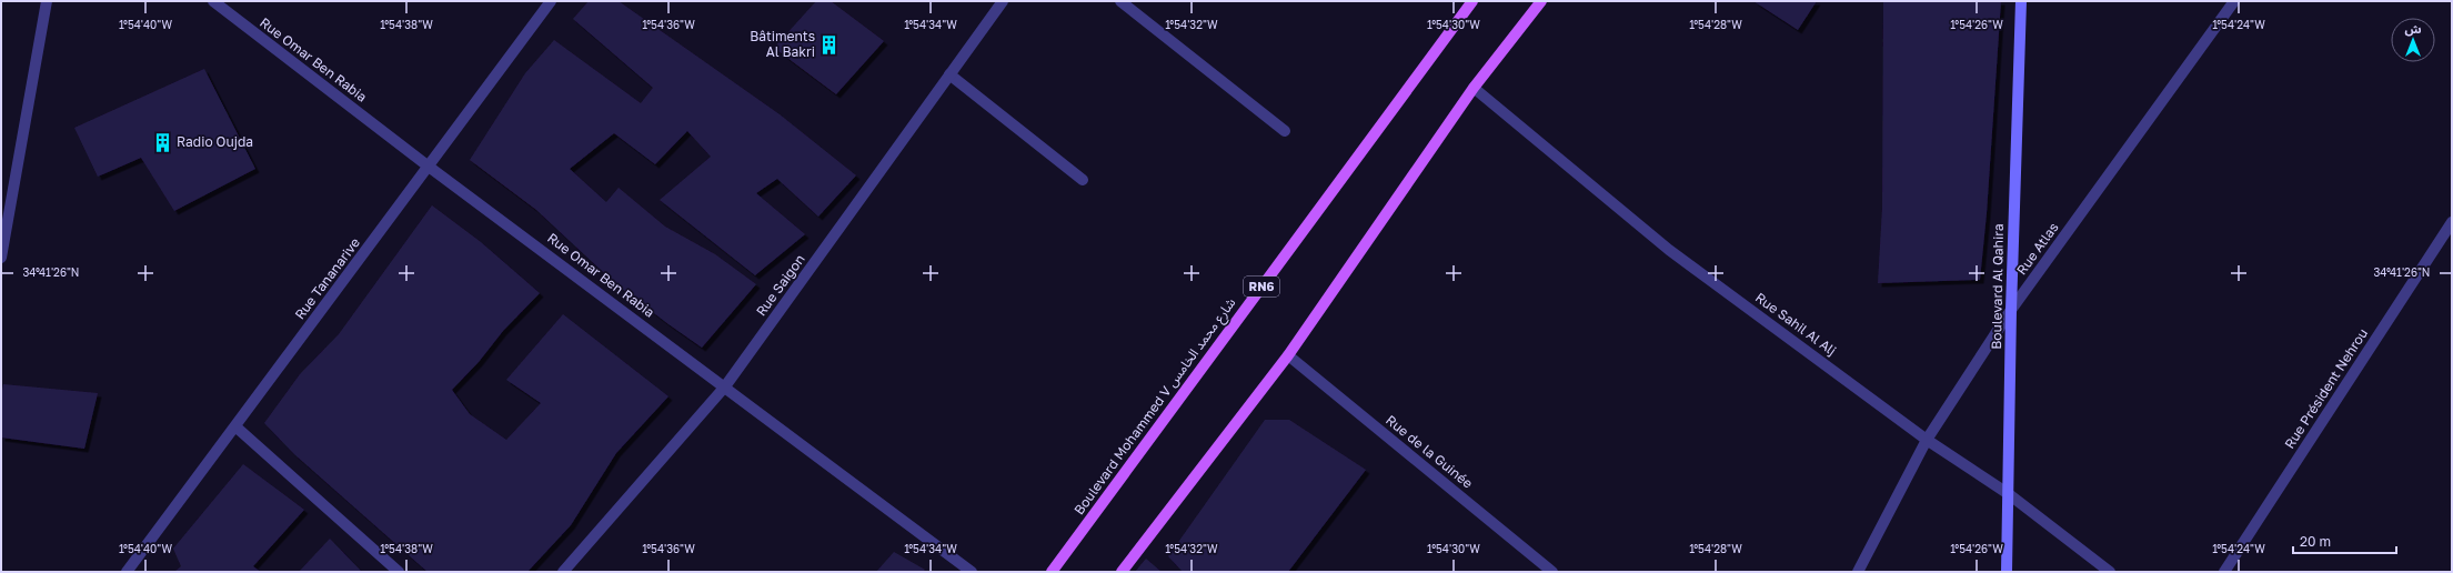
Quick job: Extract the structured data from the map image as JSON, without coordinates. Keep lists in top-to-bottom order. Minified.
{"streets":{"main road":["RN6","Boulevard Al Qahira","Boulevard Mohammed V شارع محمد الخامس"],"street":["Rue Omar Ben Rabia","Rue Atlas","Rue Tananarive","Rue Saigon","Rue Sahil Al Alj","Rue Président Nehrou","Rue de la Guinée"]},"crossings":[["Rue Omar Ben Rabia","Rue Tananarive"],["Rue Omar Ben Rabia","Rue Saigon"],["Rue Atlas","Boulevard Al Qahira"],["Rue Atlas","Rue Sahil Al Alj"],["Boulevard Al Qahira","Rue Sahil Al Alj"]],"places":{"building":["Bâtiments Al Bakri","Radio Oujda"]},"scale_bar":"20 m","north":"top","coordinates":["1°54'40\"W","1°54'38\"W","1°54'36\"W","1°54'34\"W","1°54'32\"W","1°54'30\"W","1°54'28\"W","1°54'26\"W","1°54'24\"W","34°41'26\"N"]}
